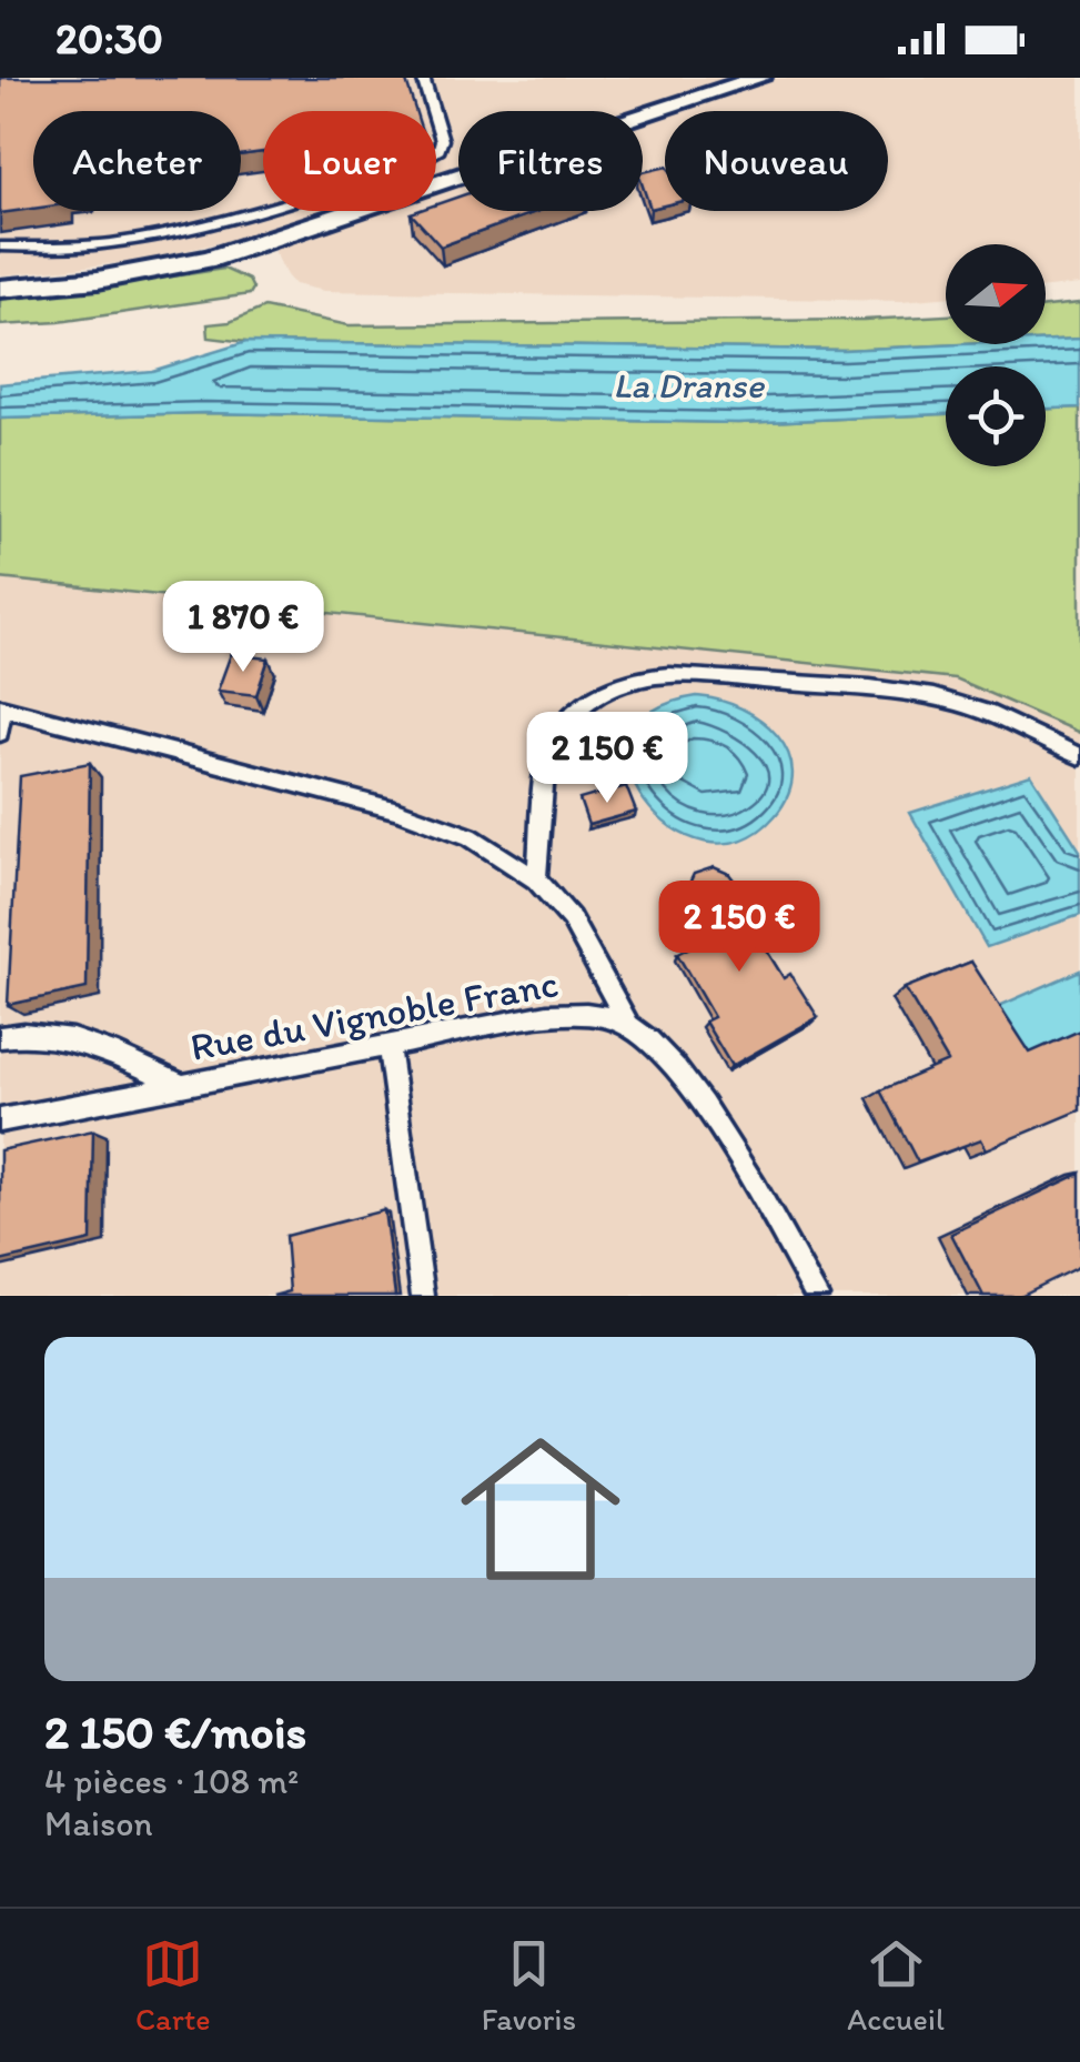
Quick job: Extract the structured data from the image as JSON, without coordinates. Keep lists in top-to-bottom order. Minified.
{"streets":{"lane":["Rue du Vignoble Franc"]},"water":["La Dranse"],"north":"right","page":{"status":"20:30","chip":["Acheter","Louer","Filtres","Nouveau"],"price":["1 870 €","2 150 €","2 150 €"],"list":[{"name":"2 150 €/mois","note":"4 pièces · 108 m² · Maison"}],"tabs":["Carte","Favoris","Accueil"]}}
